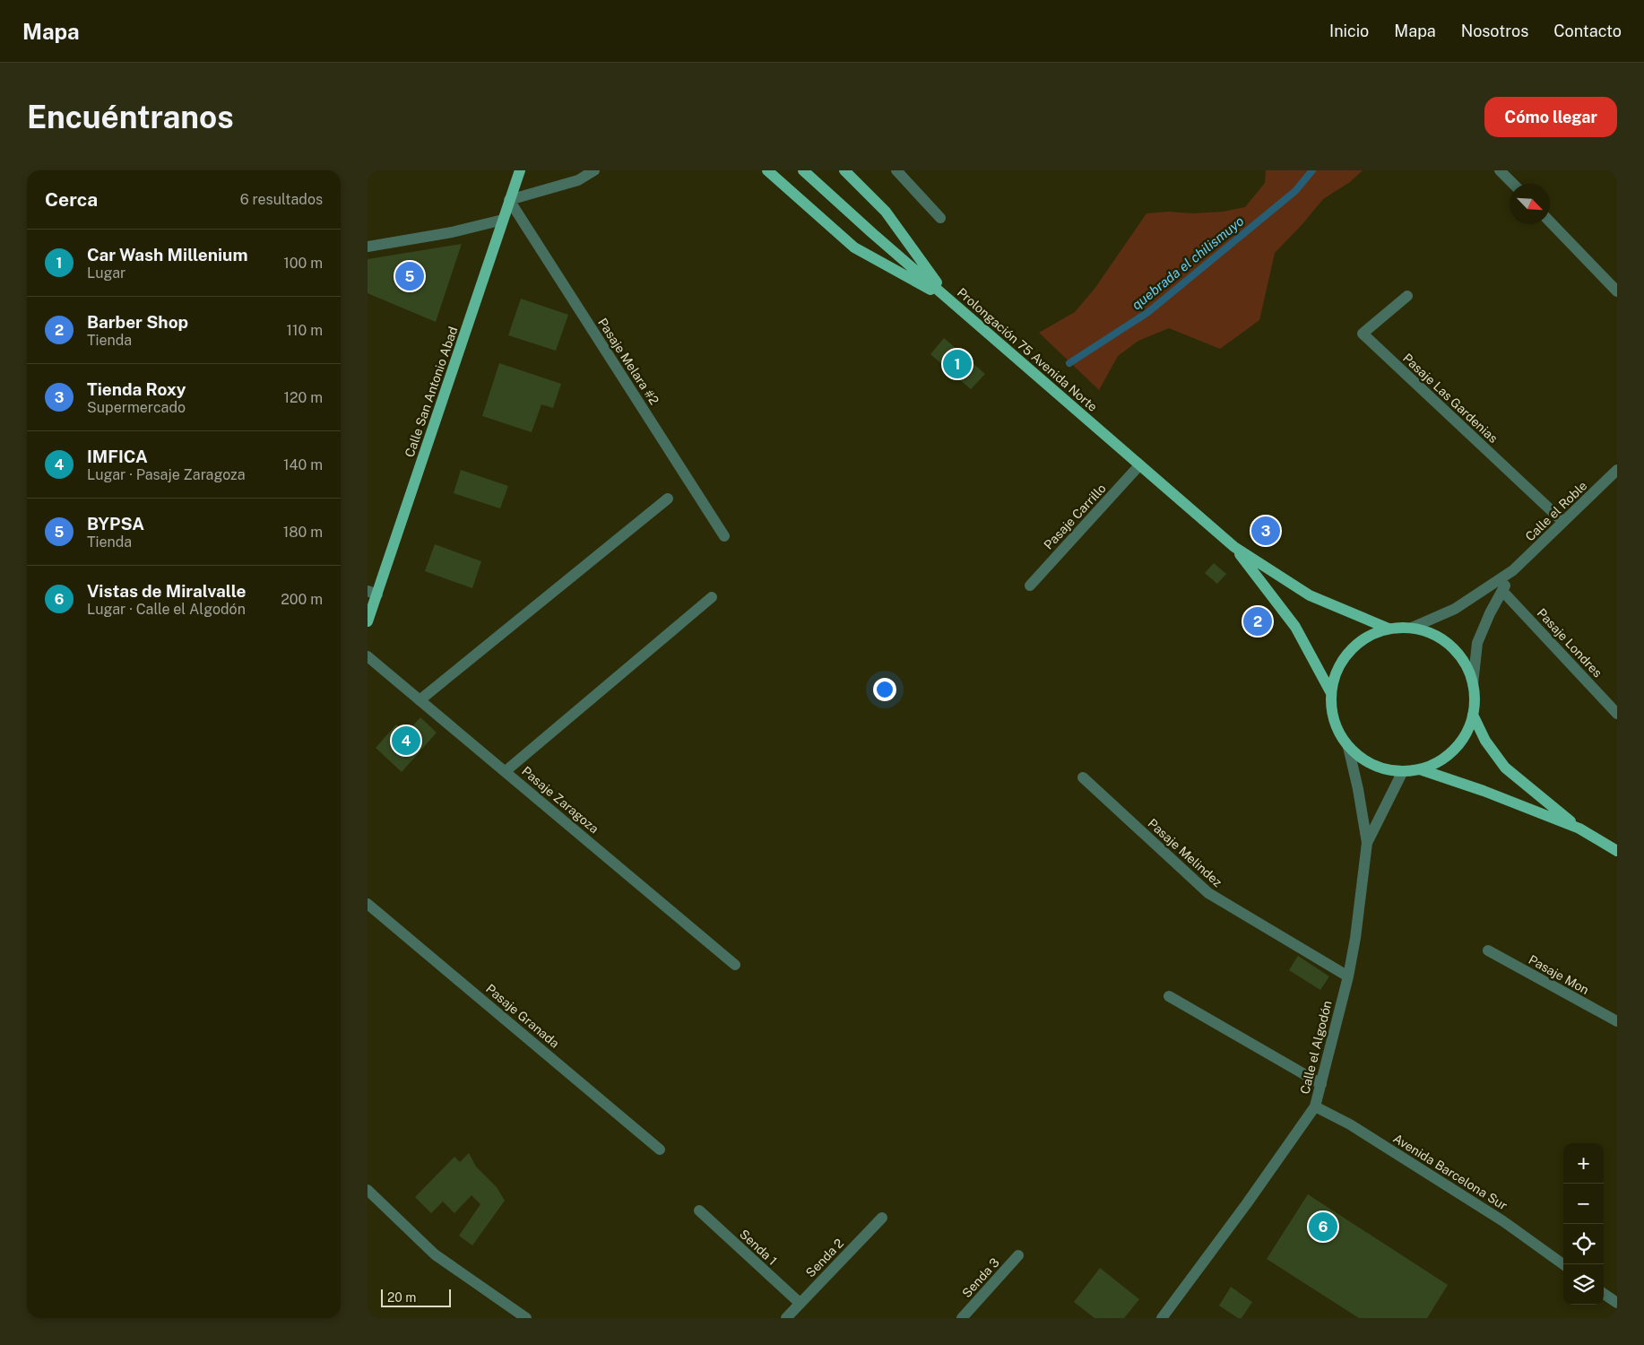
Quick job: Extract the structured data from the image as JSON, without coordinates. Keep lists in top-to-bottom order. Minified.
{"streets":{"main road":["Prolongación 75 Avenida Norte","Calle San Antonio Abad"],"street":["Pasaje Melara #2","Pasaje Las Gardenias","Calle el Roble","Pasaje Carrillo","Pasaje Londres","Pasaje Zaragoza","Pasaje Melindez","Pasaje Mon","Pasaje Granada","Calle el Algodón","Avenida Barcelona Sur","Senda 1","Senda 2","Senda 3"]},"crossings":[["Prolongación 75 Avenida Norte","Calle el Roble"],["Prolongación 75 Avenida Norte","Pasaje Carrillo"],["Prolongación 75 Avenida Norte","Calle el Algodón"],["Pasaje Melara #2","Calle San Antonio Abad"],["Pasaje Las Gardenias","Calle el Roble"],["Calle el Roble","Pasaje Londres"],["Calle el Roble","Calle el Algodón"],["Pasaje Melindez","Calle el Algodón"],["Calle el Algodón","Avenida Barcelona Sur"],["Senda 1","Senda 2"]],"water":["quebrada el chilismuyo"],"scale_bar":"20 m","north":"bottom right","page":{"header":"Mapa","nav":["Inicio","Mapa","Nosotros","Contacto"],"buttons":"Cómo llegar","title":"Encuéntranos","heading":["Cerca","6 resultados"],"list":[{"mark":"1","name":"Car Wash Millenium","note":"Lugar","value":"100 m"},{"mark":"2","name":"Barber Shop","note":"Tienda","value":"110 m"},{"mark":"3","name":"Tienda Roxy","note":"Supermercado","value":"120 m"},{"mark":"4","name":"IMFICA","note":"Lugar · Pasaje Zaragoza","value":"140 m"},{"mark":"5","name":"BYPSA","note":"Tienda","value":"180 m"},{"mark":"6","name":"Vistas de Miralvalle","note":"Lugar · Calle el Algodón","value":"200 m"}],"pins":["5","1","3","2","4","6"],"map_buttons":["+","−"],"scale":"20 m"}}
